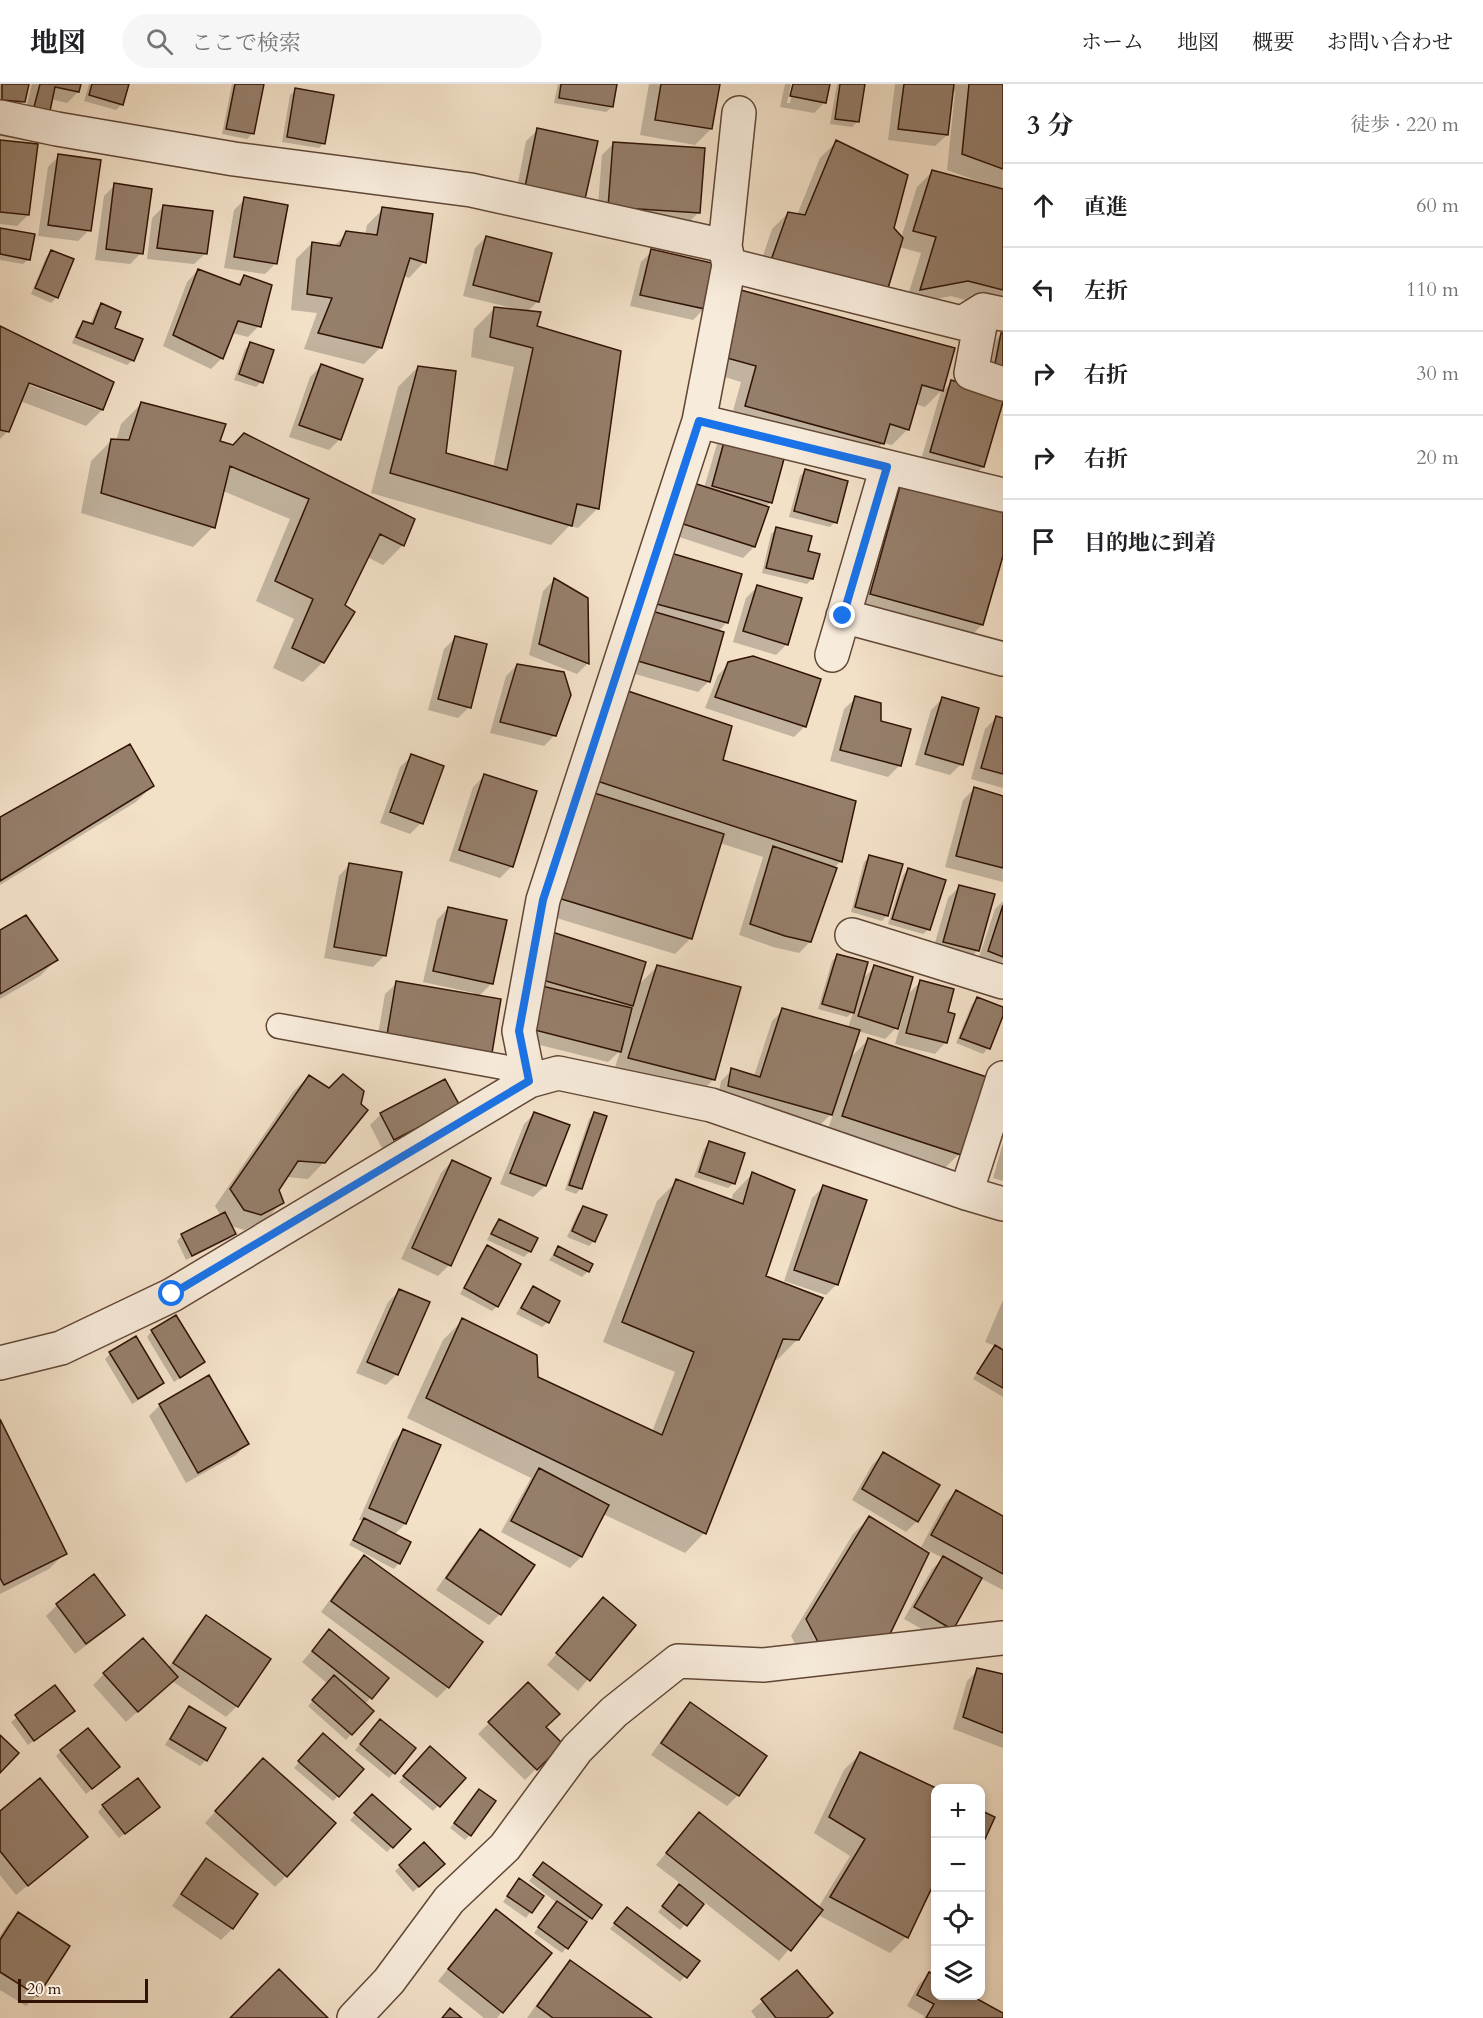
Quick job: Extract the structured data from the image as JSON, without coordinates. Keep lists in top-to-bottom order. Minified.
{"scale_bar":"20 m","page":{"header":"地図","search":"ここで検索","nav":["ホーム","地図","概要","お問い合わせ"],"heading":["3 分","徒歩 · 220 m"],"list":[["直進","60 m"],["左折","110 m"],["右折","30 m"],["右折","20 m"],"目的地に到着"],"map_buttons":["+","−"],"scale":"20 m"}}
